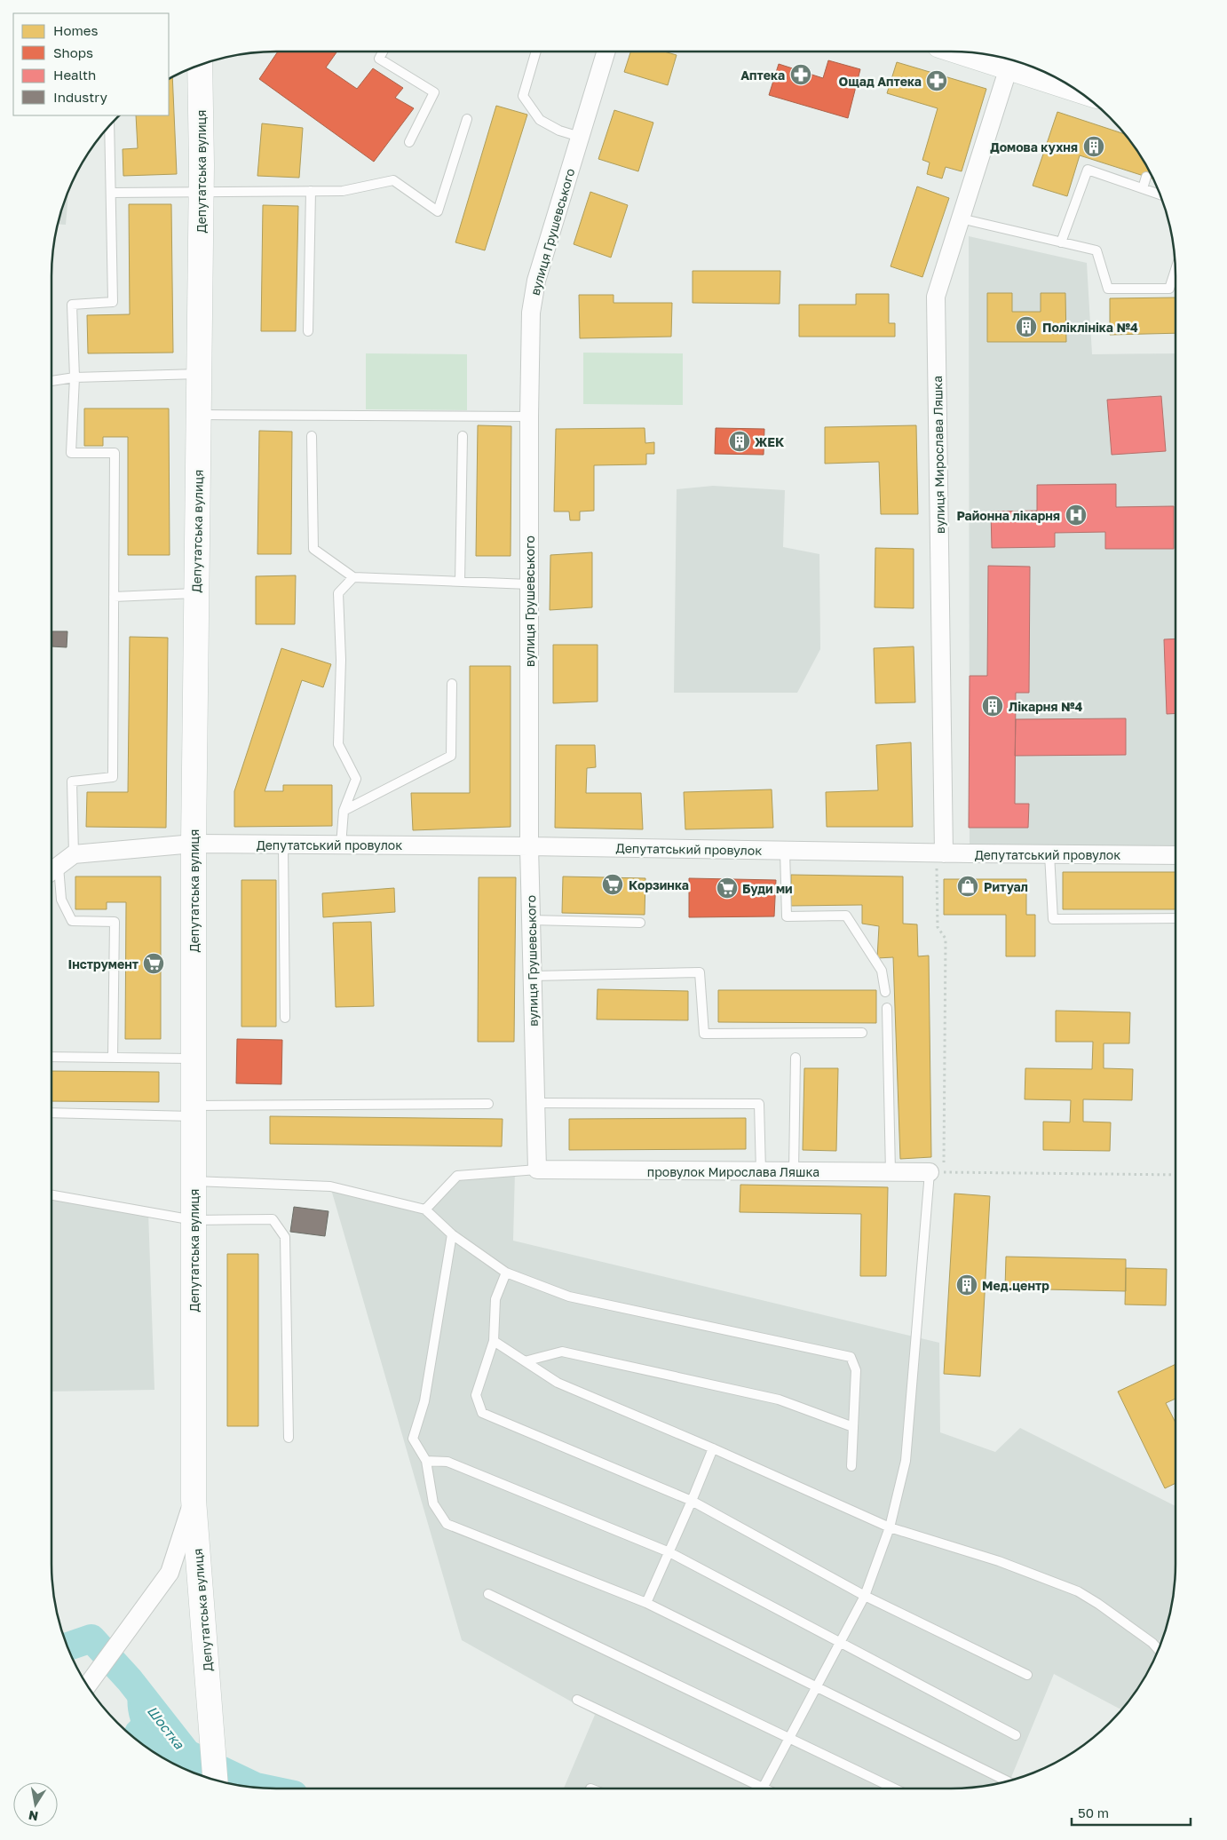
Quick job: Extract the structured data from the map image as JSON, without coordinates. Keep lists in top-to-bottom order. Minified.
{"streets":{"street":["Депутатська вулиця","вулиця Грушевського","вулиця Мирослава Ляшка","Депутатський провулок","провулок Мирослава Ляшка"]},"crossings":[["Депутатська вулиця","Депутатський провулок"],["вулиця Грушевського","Депутатський провулок"],["вулиця Грушевського","провулок Мирослава Ляшка"],["вулиця Мирослава Ляшка","Депутатський провулок"]],"water":["Шостка"],"places":{"pharmacy":["Аптека","Ощад Аптека"],"building":["Домова кухня","Поліклініка №4","ЖЕК","Лікарня №4","Мед.центр"],"hospital":["Районна лікарня"],"supermarket":["Корзинка","Буди ми","Інструмент"],"shop":["Ритуал"]},"legend":["Homes","Shops","Health","Industry"],"scale_bar":"50 m","north":"bottom"}
